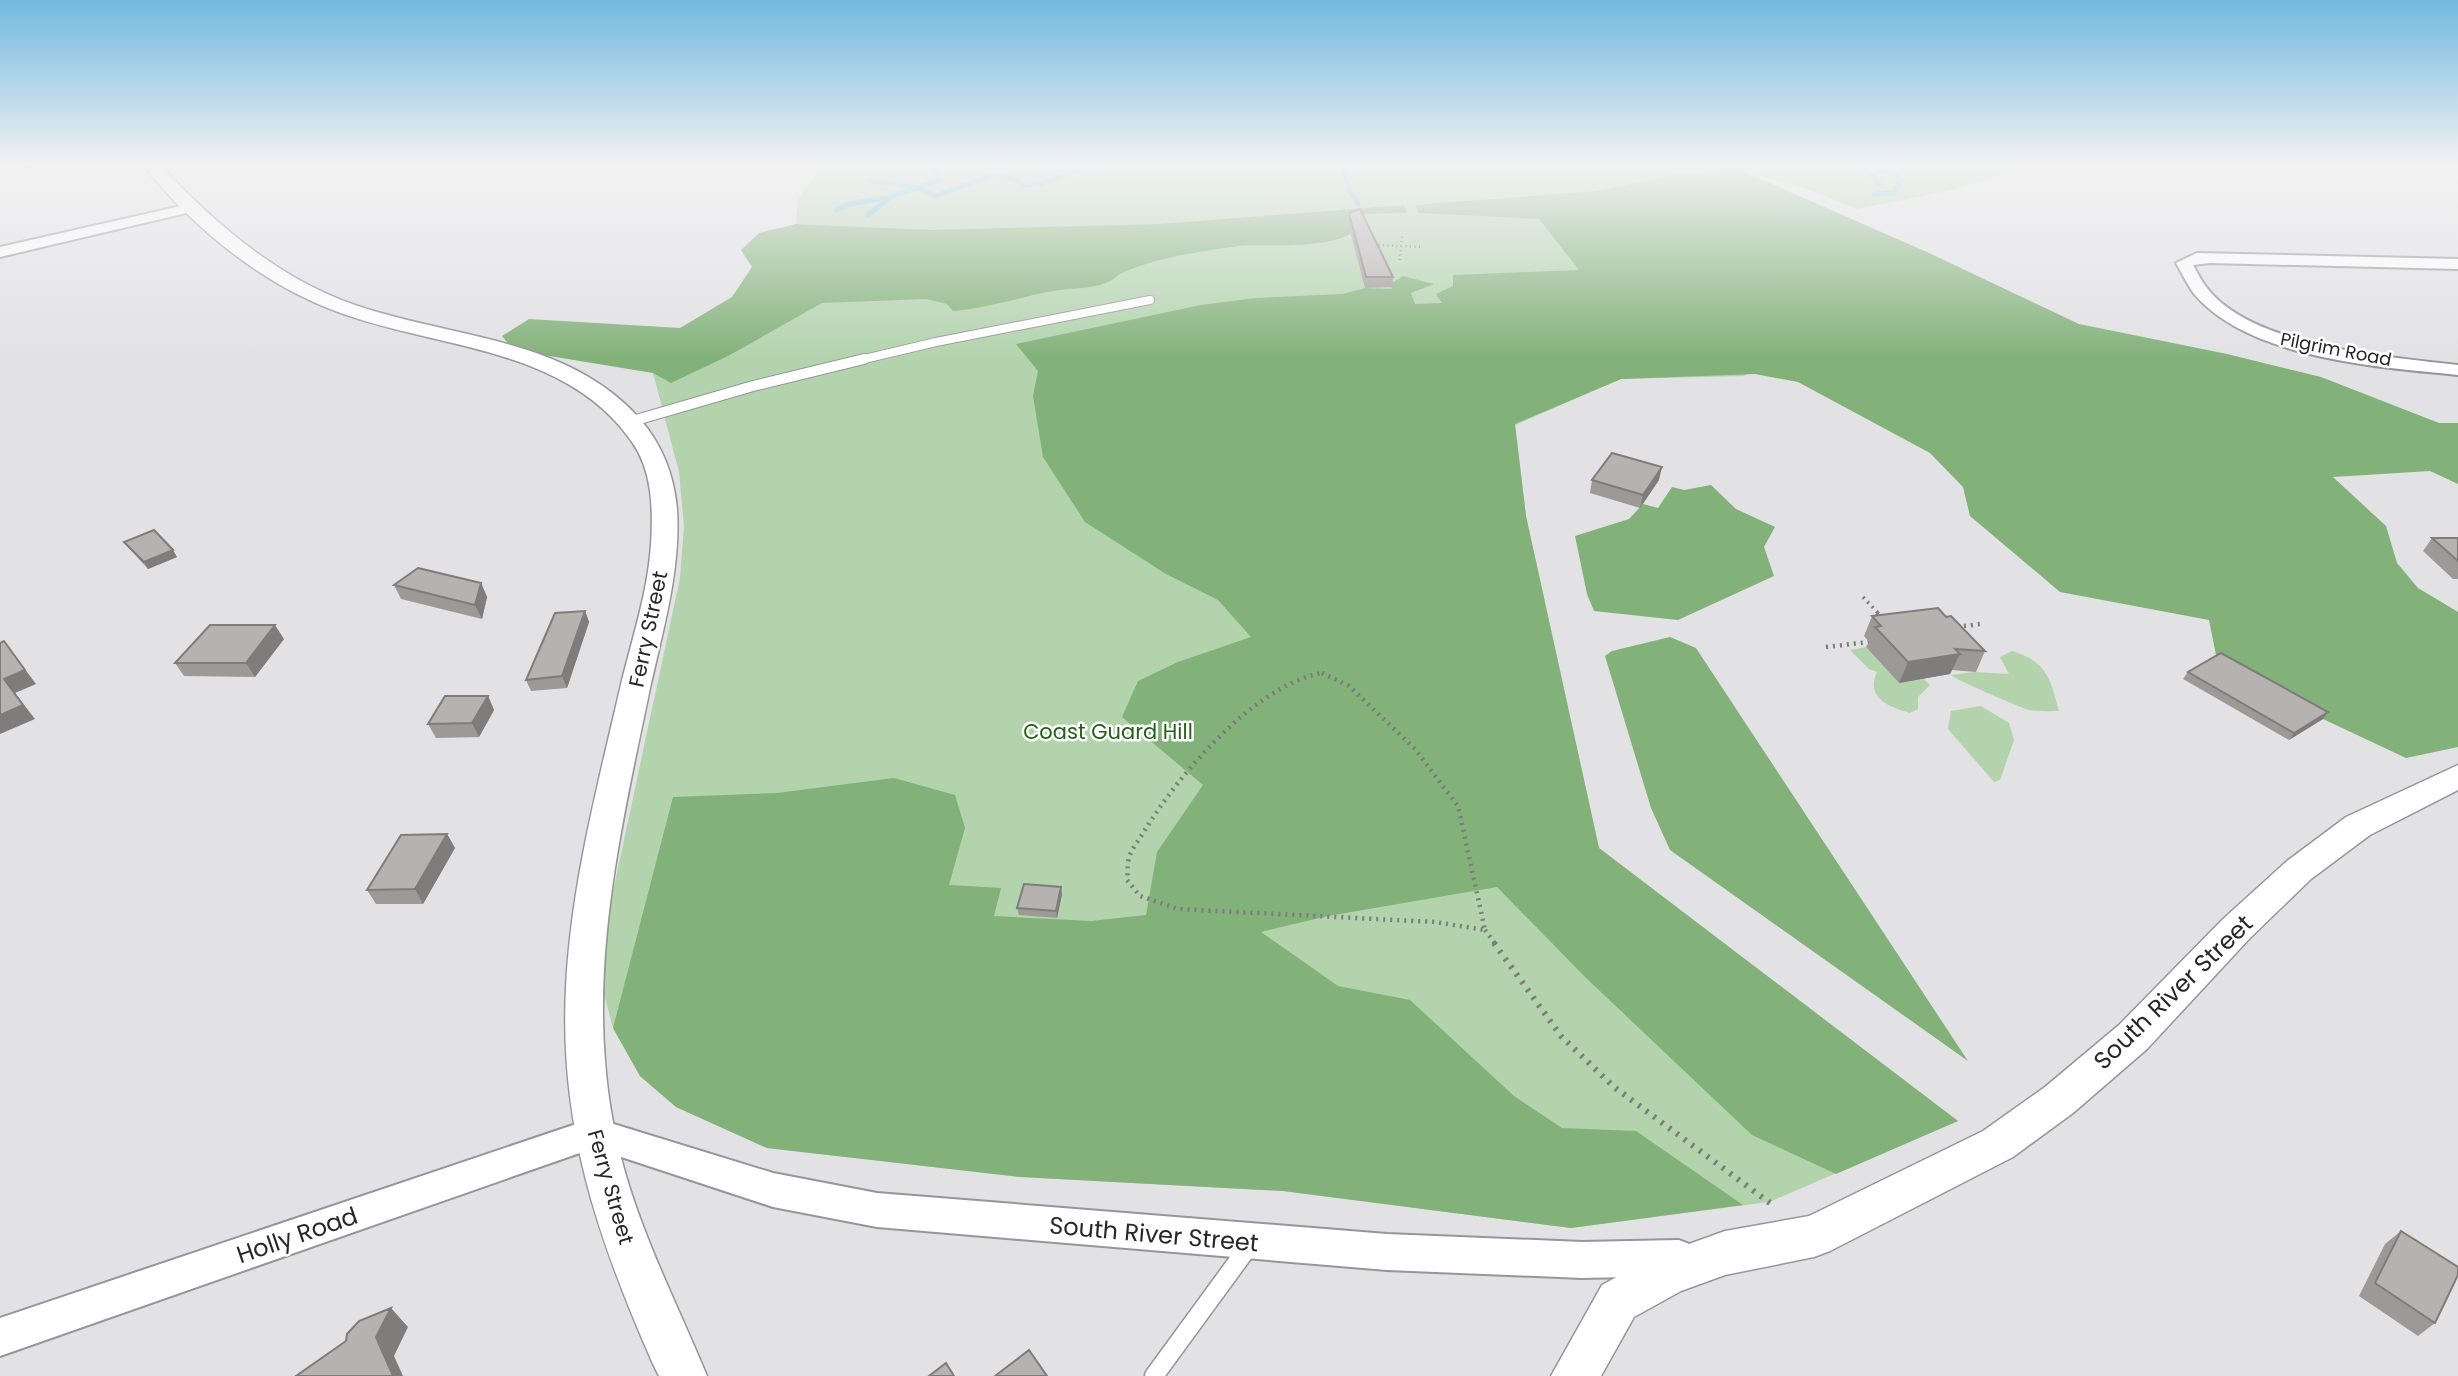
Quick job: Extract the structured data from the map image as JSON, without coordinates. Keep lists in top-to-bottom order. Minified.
{"streets":{"street":["Pilgrim Road","Ferry Street","South River Street","Holly Road"]},"crossings":[["Ferry Street","South River Street"],["Ferry Street","Holly Road"],["South River Street","Holly Road"]],"parks":["Coast Guard Hill"]}
